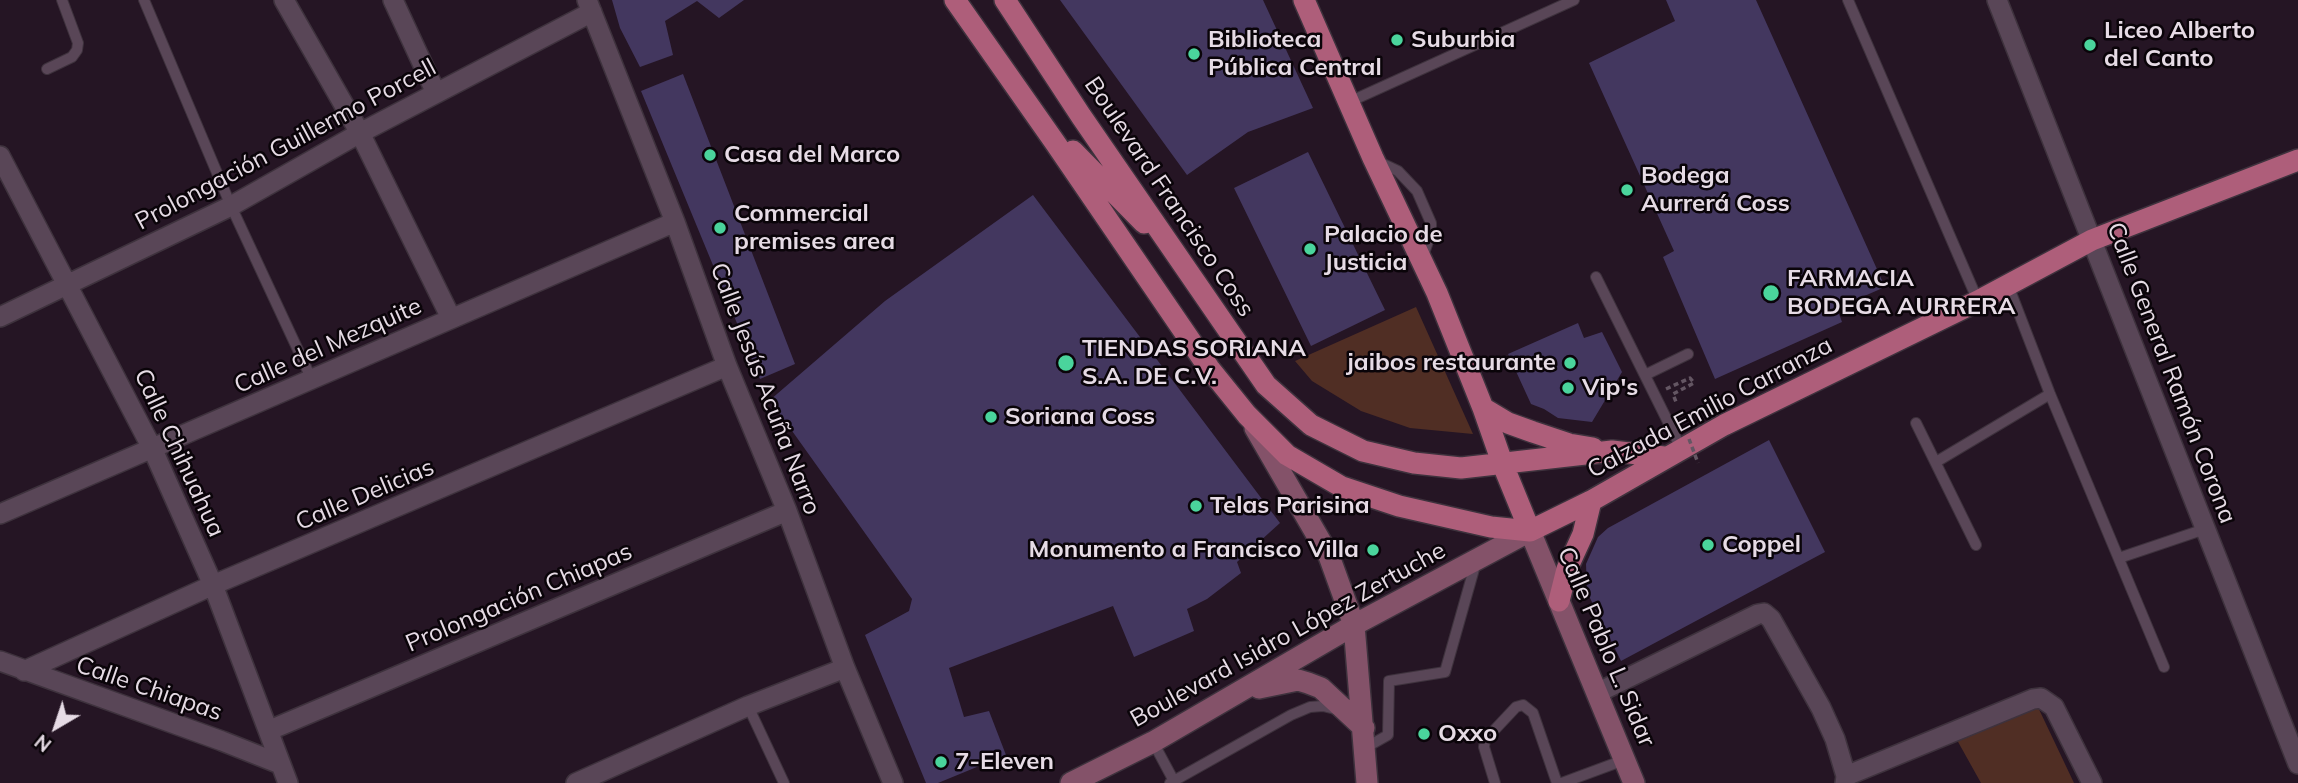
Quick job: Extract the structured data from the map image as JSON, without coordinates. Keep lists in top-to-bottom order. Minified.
{"streets":{"main road":["Boulevard Francisco Coss","Calzada Emilio Carranza","Boulevard Isidro López Zertuche","Calle Pablo L. Sidar"],"street":["Prolongación Guillermo Porcell","Calle del Mezquite","Calle General Ramón Corona","Calle Jesús Acuña Narro","Calle Chihuahua","Calle Delicias","Prolongación Chiapas","Calle Chiapas"]},"crossings":[["Prolongación Guillermo Porcell","Calle Jesús Acuña Narro"],["Prolongación Guillermo Porcell","Calle Chihuahua"],["Boulevard Francisco Coss","Calzada Emilio Carranza"],["Calle del Mezquite","Calle Jesús Acuña Narro"],["Calle del Mezquite","Calle Chihuahua"],["Calle General Ramón Corona","Calzada Emilio Carranza"],["Calle Jesús Acuña Narro","Calle Delicias"],["Calle Jesús Acuña Narro","Prolongación Chiapas"],["Calzada Emilio Carranza","Boulevard Isidro López Zertuche"],["Calzada Emilio Carranza","Calle Pablo L. Sidar"],["Calle Chihuahua","Calle Delicias"],["Calle Chihuahua","Prolongación Chiapas"],["Calle Chihuahua","Calle Chiapas"],["Calle Delicias","Calle Chiapas"],["Boulevard Isidro López Zertuche","Calle Pablo L. Sidar"]],"places":["Suburbia","Liceo Alberto del Canto","Biblioteca Pública Central","Casa del Marco","Bodega Aurrerá Coss","Commercial premises area","Palacio de Justicia","FARMACIA BODEGA AURRERA","TIENDAS SORIANA S.A. DE C.V.","jaibos restaurante","Vip's","Soriana Coss","Telas Parisina","Coppel","Monumento a Francisco Villa","Oxxo","7-Eleven"],"north":"bottom left"}
